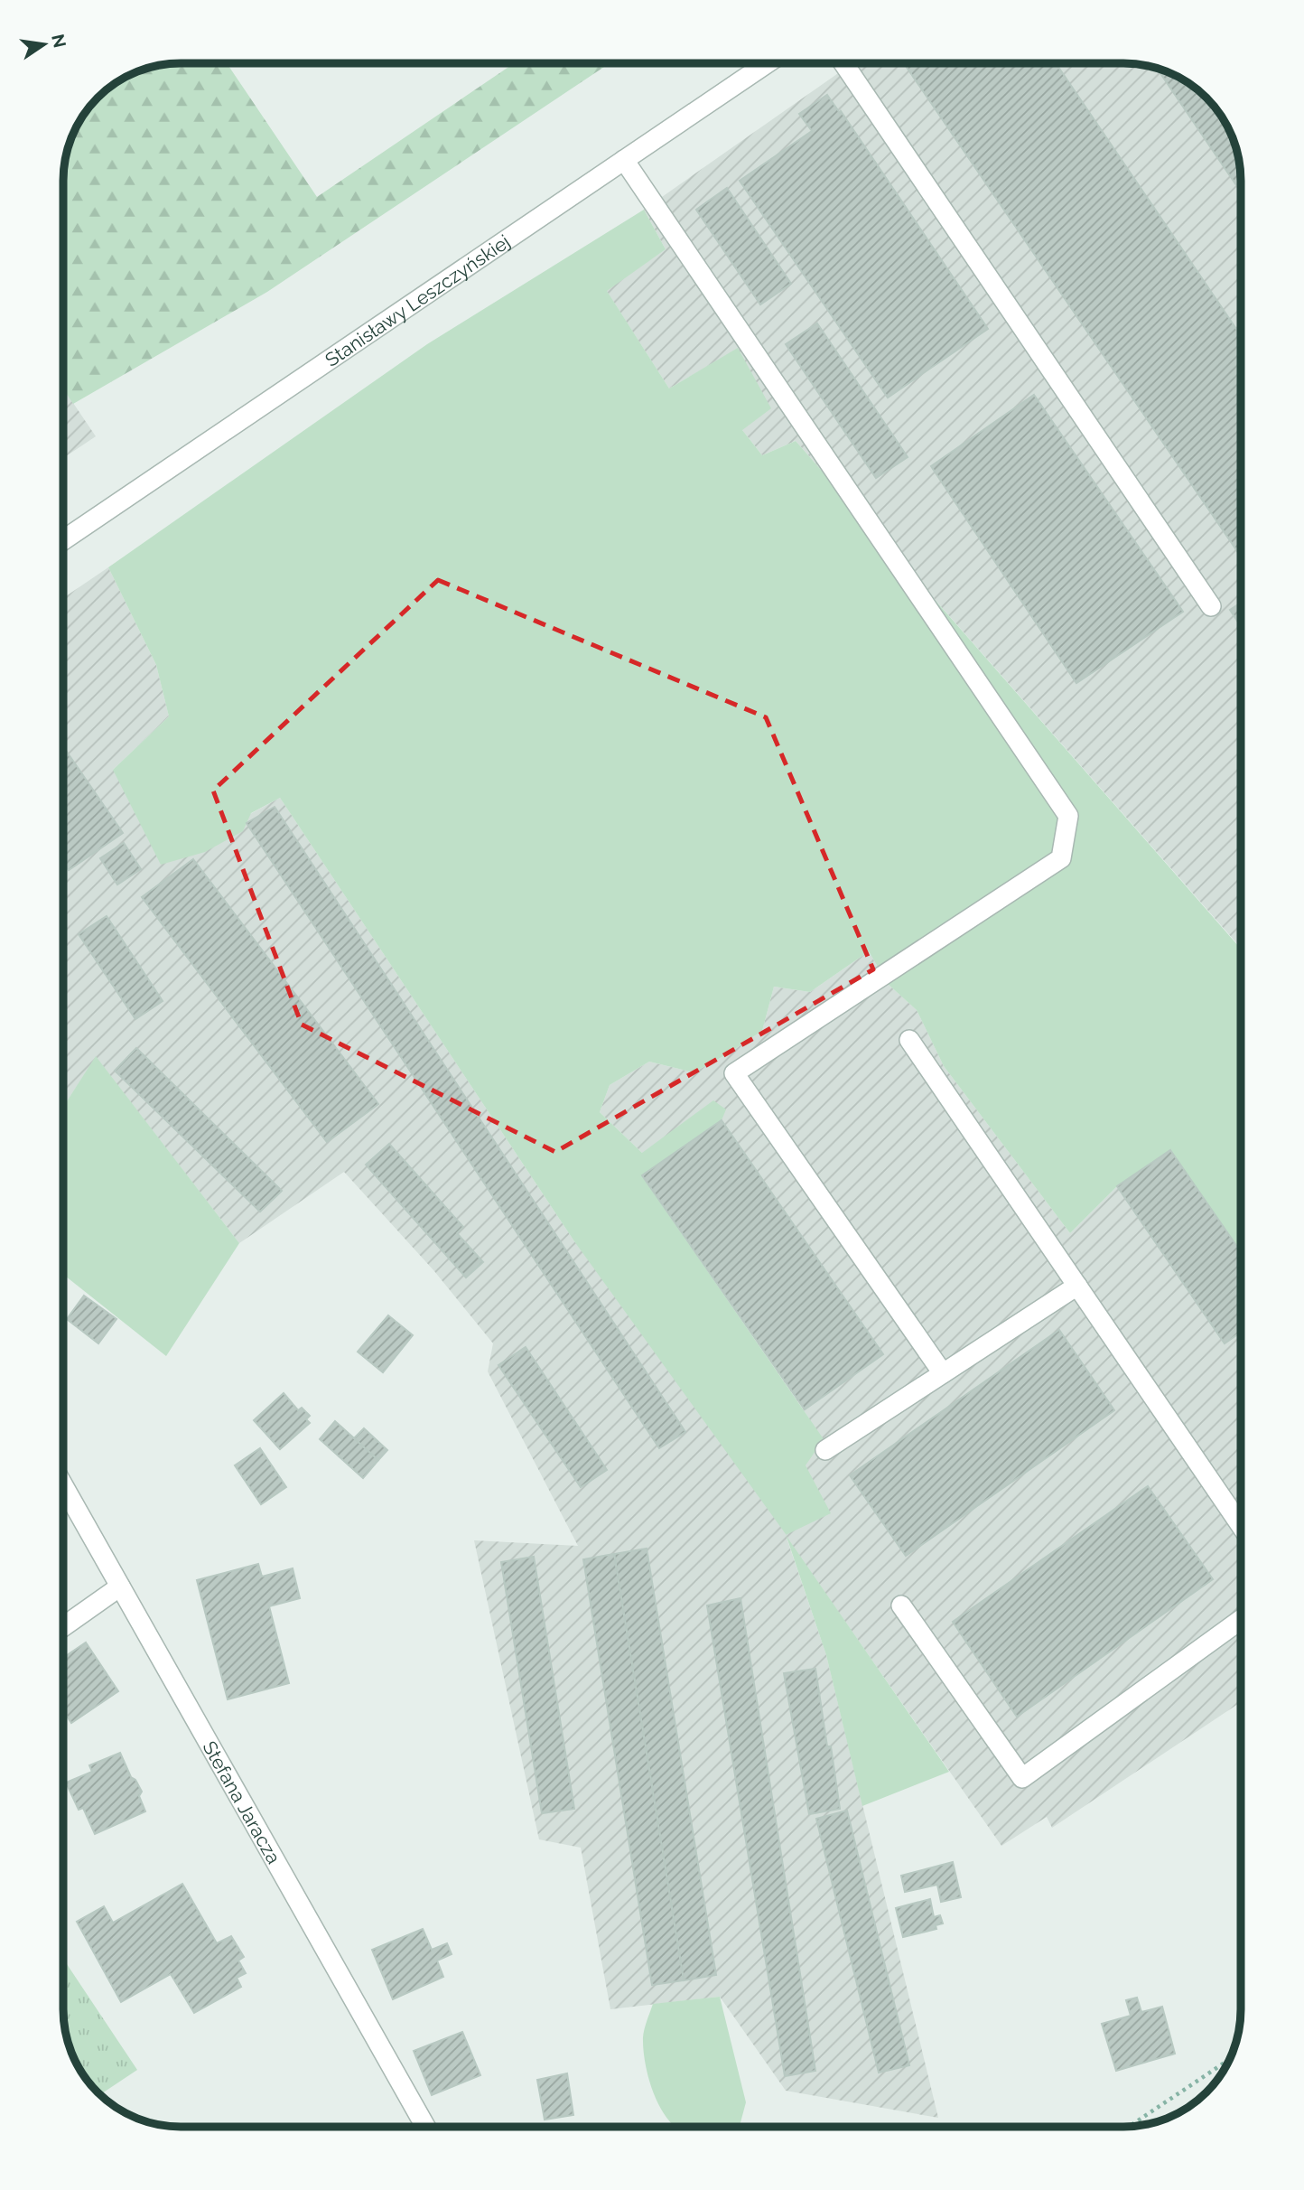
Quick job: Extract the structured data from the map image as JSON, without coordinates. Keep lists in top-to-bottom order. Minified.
{"streets":{"street":["Stanisławy Leszczyńskiej","Stefana Jaracza"]},"north":"right"}
